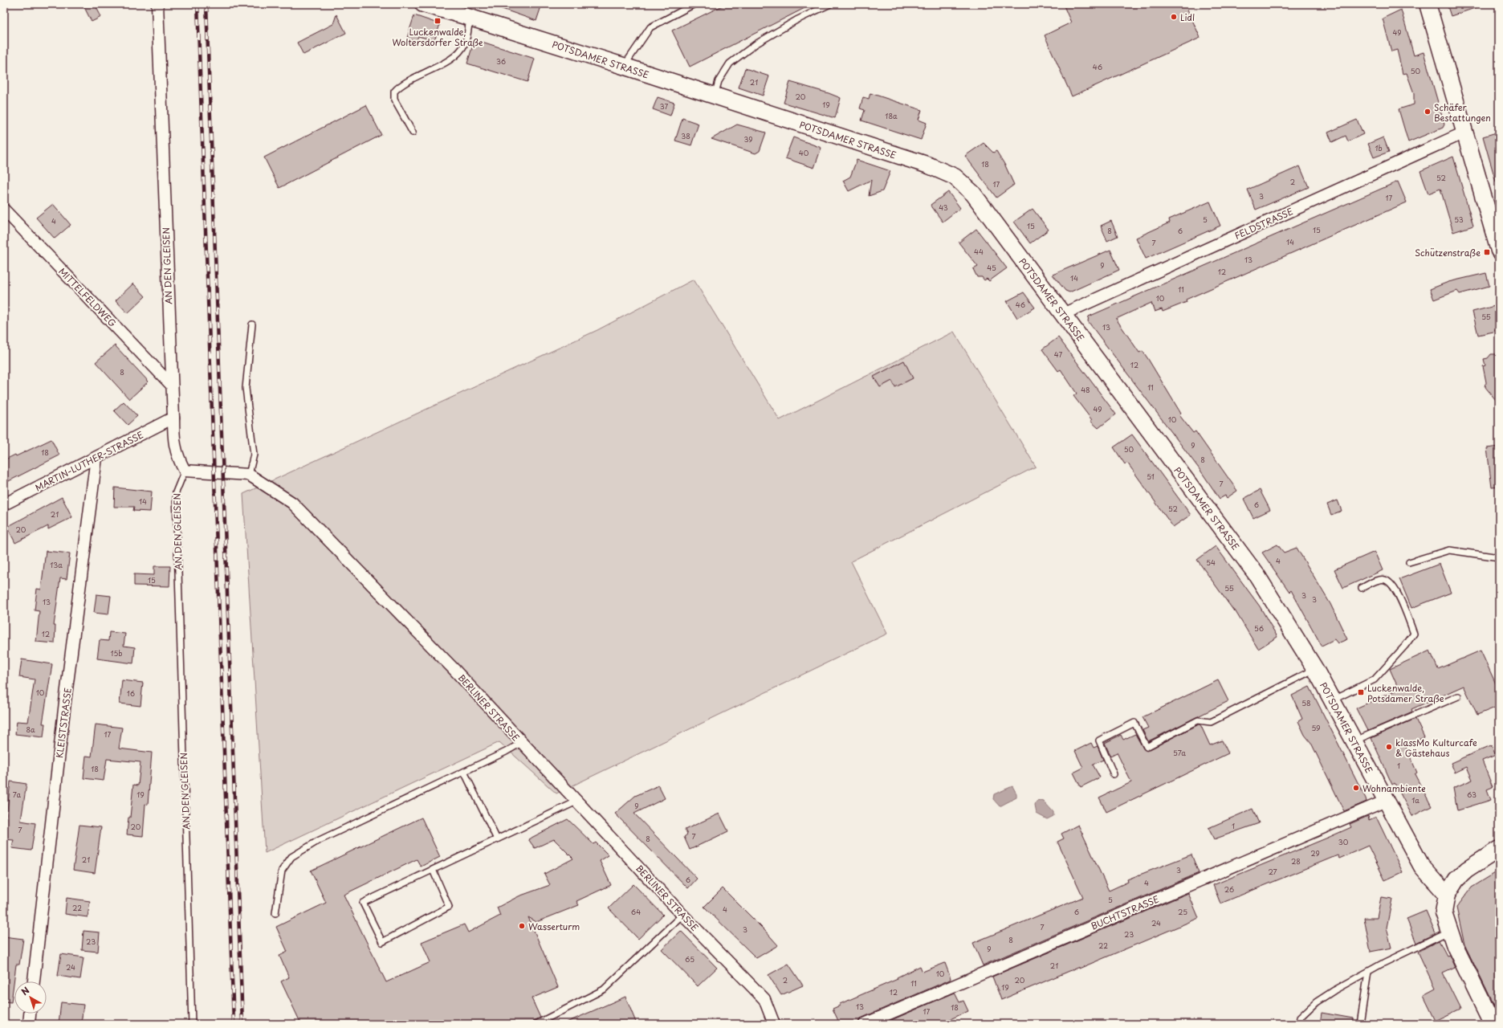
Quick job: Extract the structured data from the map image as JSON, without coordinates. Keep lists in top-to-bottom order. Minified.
{"streets":{"street":["POTSDAMER STRASSE","FELDSTRASSE","AN DEN GLEISEN","MITTELFELDWEG","MARTIN-LUTHER-STRASSE","BERLINER STRASSE","KLEISTSTRASSE","BUCHTSTRASSE"]},"crossings":[["POTSDAMER STRASSE","FELDSTRASSE"],["POTSDAMER STRASSE","BUCHTSTRASSE"],["AN DEN GLEISEN","MITTELFELDWEG"],["AN DEN GLEISEN","MARTIN-LUTHER-STRASSE"],["AN DEN GLEISEN","BERLINER STRASSE"],["MARTIN-LUTHER-STRASSE","KLEISTSTRASSE"]],"places":{"other":["Lidl","Schäfer Bestattungen","klassMo Kulturcafe & Gästehaus","Wohnambiente","Wasserturm"],"transit":["Luckenwalde, Woltersdorfer Straße","Schützenstraße","Luckenwalde, Potsdamer Straße"]},"house_numbers":["49","36","46","50","21","20","19","37","18a","38","39","1b","40","18","52","2","17","3","17","43","5","53","4","15","15","8","6","14","7","44","13","9","45","12","14","11","10","46","55","13","47","12","8","11","48","49","10","9","50","18","8","51","7","14","6","52","21","20","4","54","13a","15","55","3","3","13","56","12","15b","10","16","58","59","8a","17","57a","1","18","7a","19","63","1a","9","1","20","7","7","8","30","29","21","28","3","27","6","4","26","5","22","4","64","6","25","24","7","3","23","8","23","22","9","65","21","24","10","2","20","11","19","12","13","18","17"],"north":"top left"}
